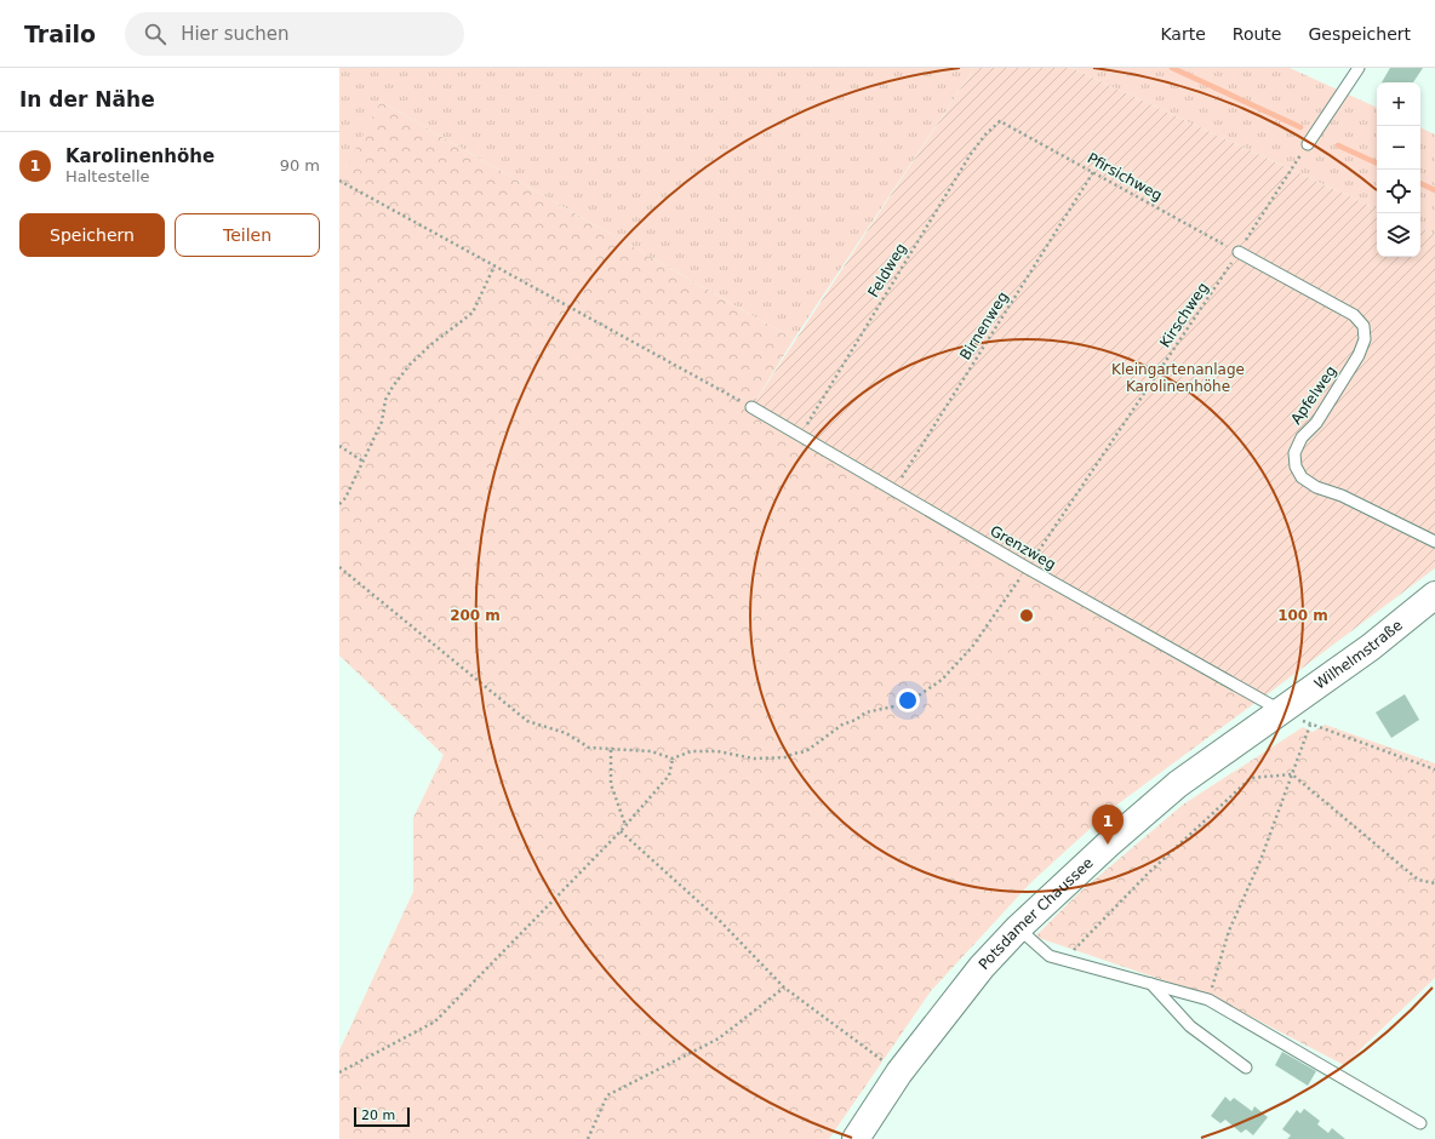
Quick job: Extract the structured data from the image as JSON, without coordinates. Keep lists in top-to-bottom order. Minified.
{"streets":{"main road":["Wilhelmstraße","Potsdamer Chaussee"],"lane":["Apfelweg","Grenzweg"],"path":["Pfirsichweg","Feldweg","Kirschweg","Birnenweg"]},"crossings":[["Pfirsichweg","Feldweg"],["Pfirsichweg","Kirschweg"],["Pfirsichweg","Birnenweg"],["Pfirsichweg","Apfelweg"],["Feldweg","Grenzweg"],["Kirschweg","Apfelweg"],["Kirschweg","Grenzweg"],["Birnenweg","Grenzweg"],["Grenzweg","Wilhelmstraße"],["Grenzweg","Potsdamer Chaussee"],["Wilhelmstraße","Potsdamer Chaussee"]],"parks":["Kleingartenanlage Karolinenhöhe"],"scale_bar":"20 m","page":{"header":"Trailo","search":"Hier suchen","nav":["Karte","Route","Gespeichert"],"heading":"In der Nähe","map_buttons":["+","−"],"list":[{"mark":"1","name":"Karolinenhöhe","note":"Haltestelle","value":"90 m"}],"buttons":["Speichern","Teilen"],"pins":"1","scale":"20 m"},"rings":["100 m","200 m"]}
